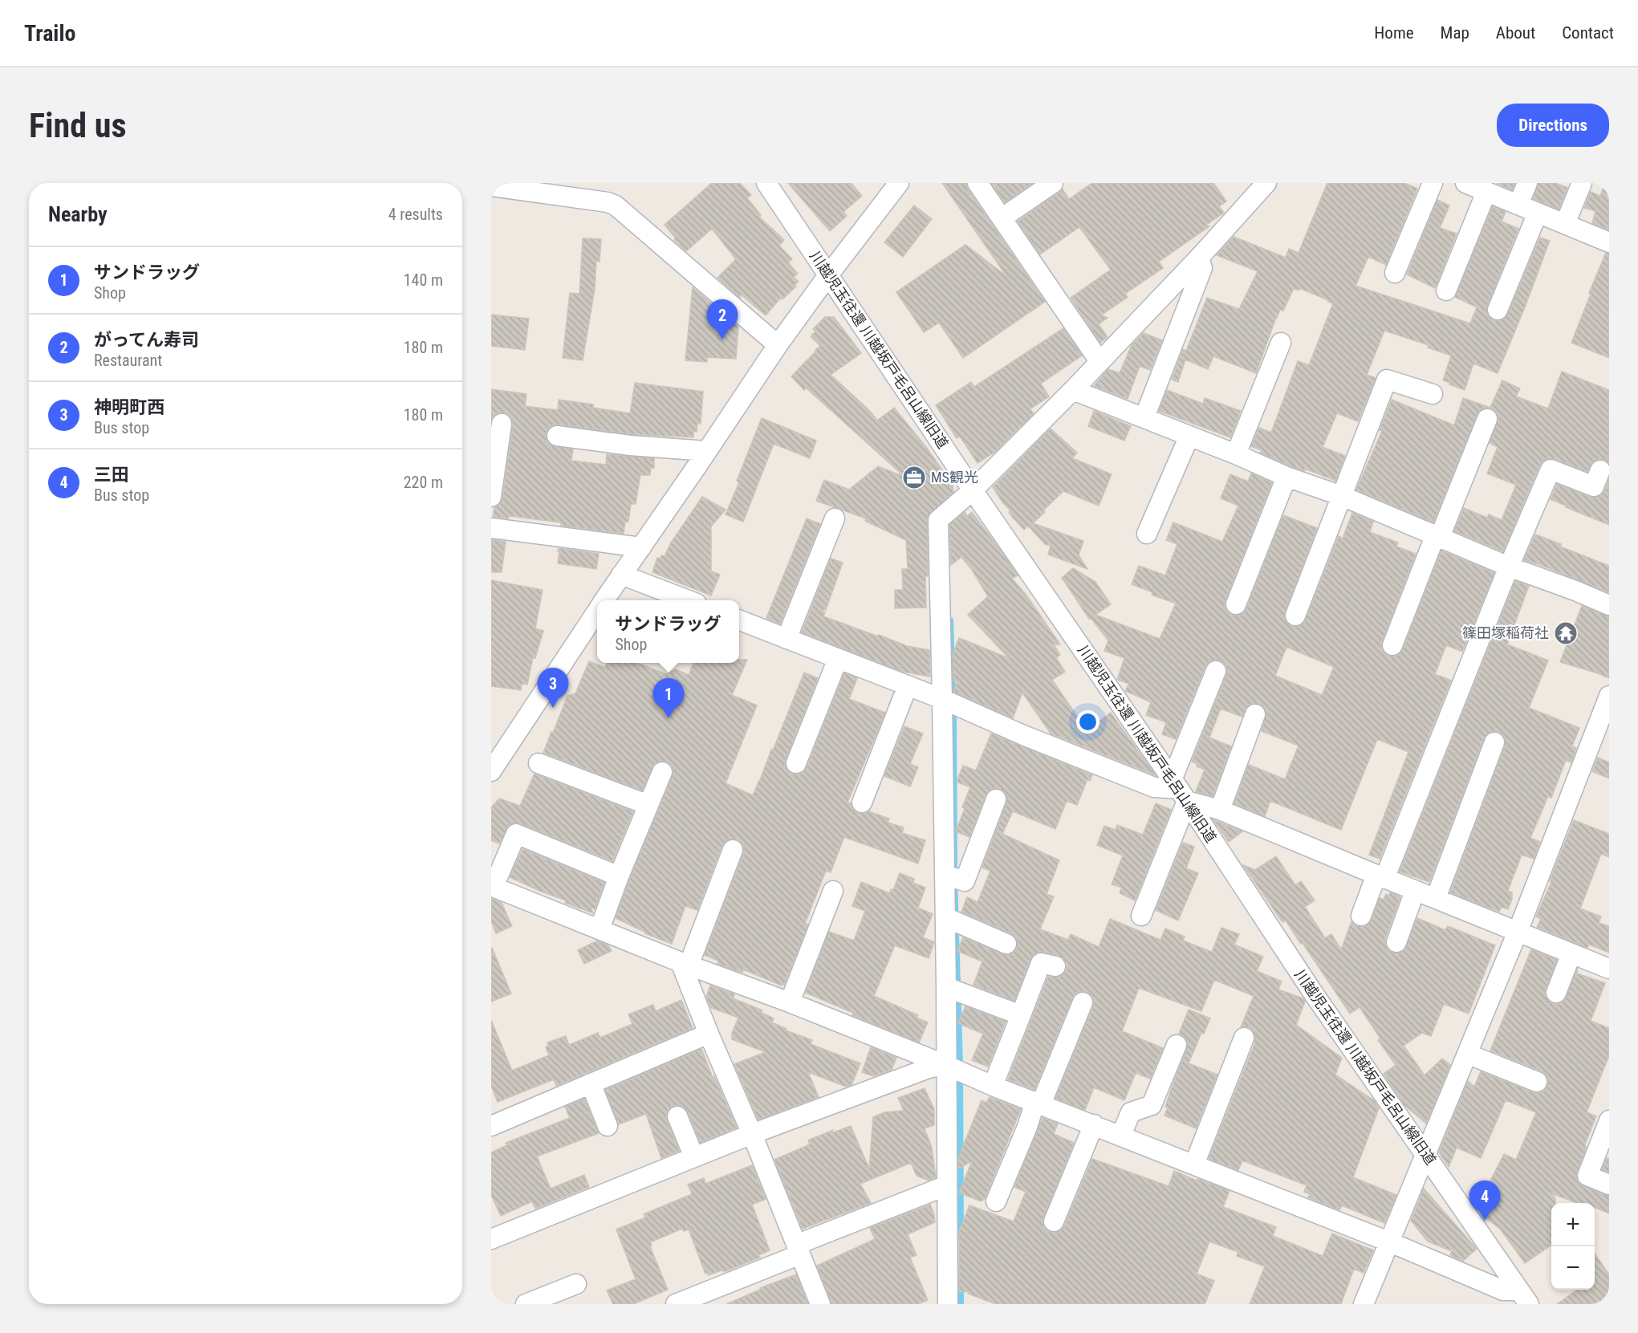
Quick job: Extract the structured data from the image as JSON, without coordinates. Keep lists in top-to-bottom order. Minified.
{"streets":{"street":["川越児玉往還 川越坂戸毛呂山線旧道"]},"places":{"office":["MS観光"],"temple":["篠田塚稲荷社"]},"page":{"header":"Trailo","nav":["Home","Map","About","Contact"],"buttons":"Directions","title":"Find us","heading":["Nearby","4 results"],"list":[{"mark":"1","name":"サンドラッグ","note":"Shop","value":"140 m"},{"mark":"2","name":"がってん寿司","note":"Restaurant","value":"180 m"},{"mark":"3","name":"神明町西","note":"Bus stop","value":"180 m"},{"mark":"4","name":"三田","note":"Bus stop","value":"220 m"}],"pins":["2","3","1","4"],"popup":["サンドラッグ","Shop"],"map_buttons":["+","−"]}}
